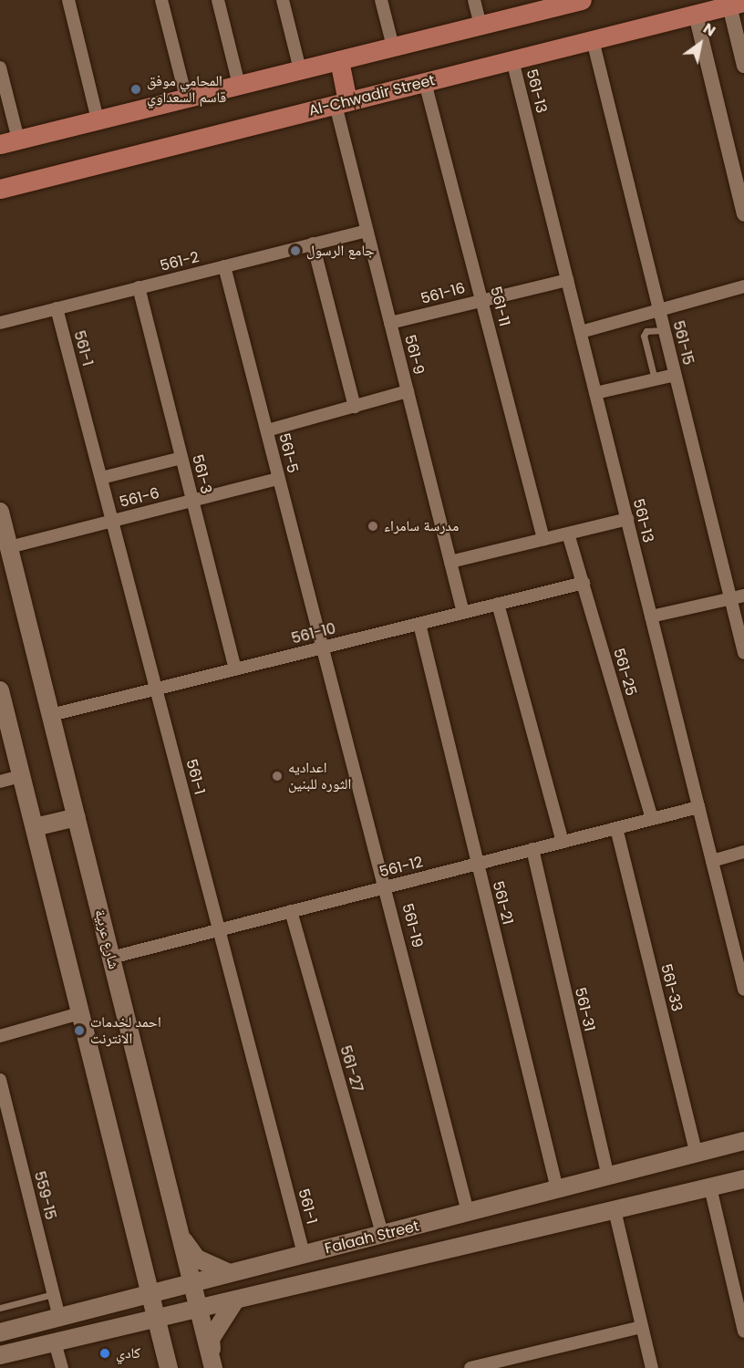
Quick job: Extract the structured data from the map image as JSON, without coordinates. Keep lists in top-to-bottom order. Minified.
{"streets":{"main road":["Al-Chwadir Street","شارع عربية","Falaah Street"],"street":["561-13","561-2","561-16","561-11","561-15","561-1","561-9","561-5","561-3","561-6","561-10","561-25","561-12","561-21","561-19","561-33","561-31","561-27","559-15"]},"crossings":[["561-13","Al-Chwadir Street"],["561-13","561-16"],["561-13","561-12"],["Al-Chwadir Street","561-11"],["Al-Chwadir Street","561-15"],["Al-Chwadir Street","561-9"],["561-2","561-1"],["561-2","561-9"],["561-2","561-5"],["561-2","561-3"],["561-16","561-11"],["561-16","561-9"],["561-1","561-6"],["561-1","561-10"],["561-1","561-12"],["561-1","Falaah Street"],["561-9","561-10"],["561-5","561-6"],["561-5","561-10"],["561-5","561-19"],["561-3","561-6"],["561-3","561-10"],["561-6","شارع عربية"],["561-10","561-25"],["561-10","561-21"],["561-10","561-19"],["561-10","شارع عربية"],["561-25","561-12"],["561-12","561-21"],["561-12","561-19"],["561-12","شارع عربية"],["561-12","561-33"],["561-12","561-31"],["561-12","561-27"],["561-21","Falaah Street"],["561-19","Falaah Street"],["شارع عربية","Falaah Street"],["561-33","Falaah Street"],["561-31","Falaah Street"],["561-27","Falaah Street"],["559-15","Falaah Street"]],"places":["المحامي موفق قاسم السعداوي","جامع الرسول","مدرسة سامراء","اعداديه الثوره للبنين","احمد لخدمات الانترنت","كادي"],"north":"top right"}
